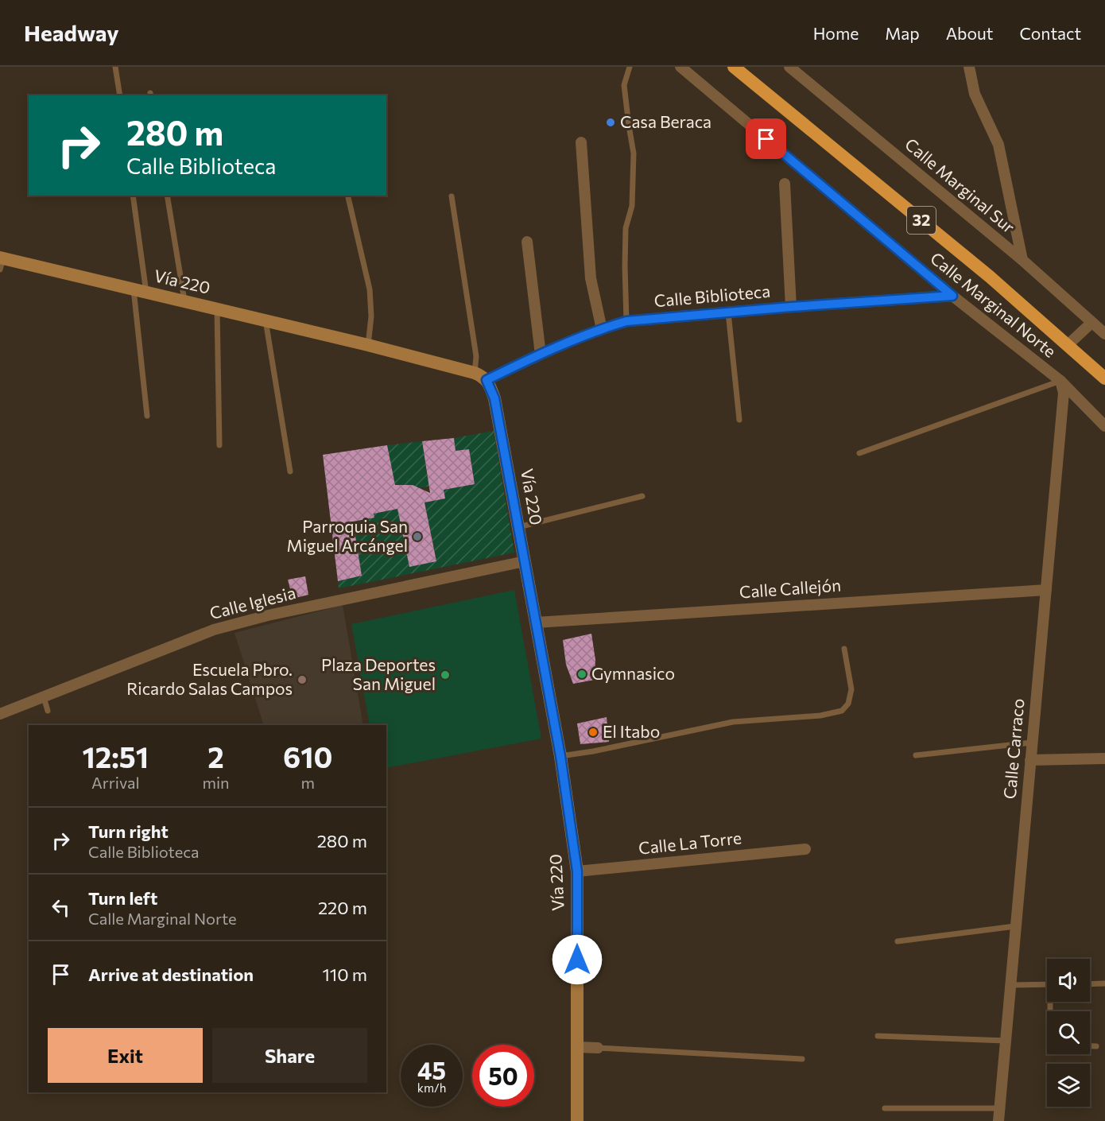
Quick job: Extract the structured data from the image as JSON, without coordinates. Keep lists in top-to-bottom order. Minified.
{"streets":{"highway":["32"],"main road":["Vía 220"],"street":["Calle Marginal Sur","Calle Biblioteca","Calle Marginal Norte","Calle Callejón","Calle Iglesia","Calle Carraco","Calle La Torre"]},"crossings":[["Vía 220","Calle Biblioteca"],["Vía 220","Calle Callejón"],["Vía 220","Calle Iglesia"],["Vía 220","Calle La Torre"],["Calle Biblioteca","Calle Marginal Norte"],["Calle Marginal Norte","Calle Carraco"],["Calle Callejón","Calle Carraco"]],"places":["Casa Beraca","Parroquia San Miguel Arcángel","Gymnasico","Plaza Deportes San Miguel","Escuela Pbro. Ricardo Salas Campos","El Itabo"],"page":{"header":"Headway","nav":["Home","Map","About","Contact"],"turn":["280 m","Calle Biblioteca"],"eta":["12:51","Arrival","2","min","610","m"],"list":[{"name":"Turn right","note":"Calle Biblioteca","value":"280 m"},{"name":"Turn left","note":"Calle Marginal Norte","value":"220 m"},{"name":"Arrive at destination","value":"110 m"}],"buttons":["Exit","Share"],"speed":"45 km/h","limit":"50"}}
